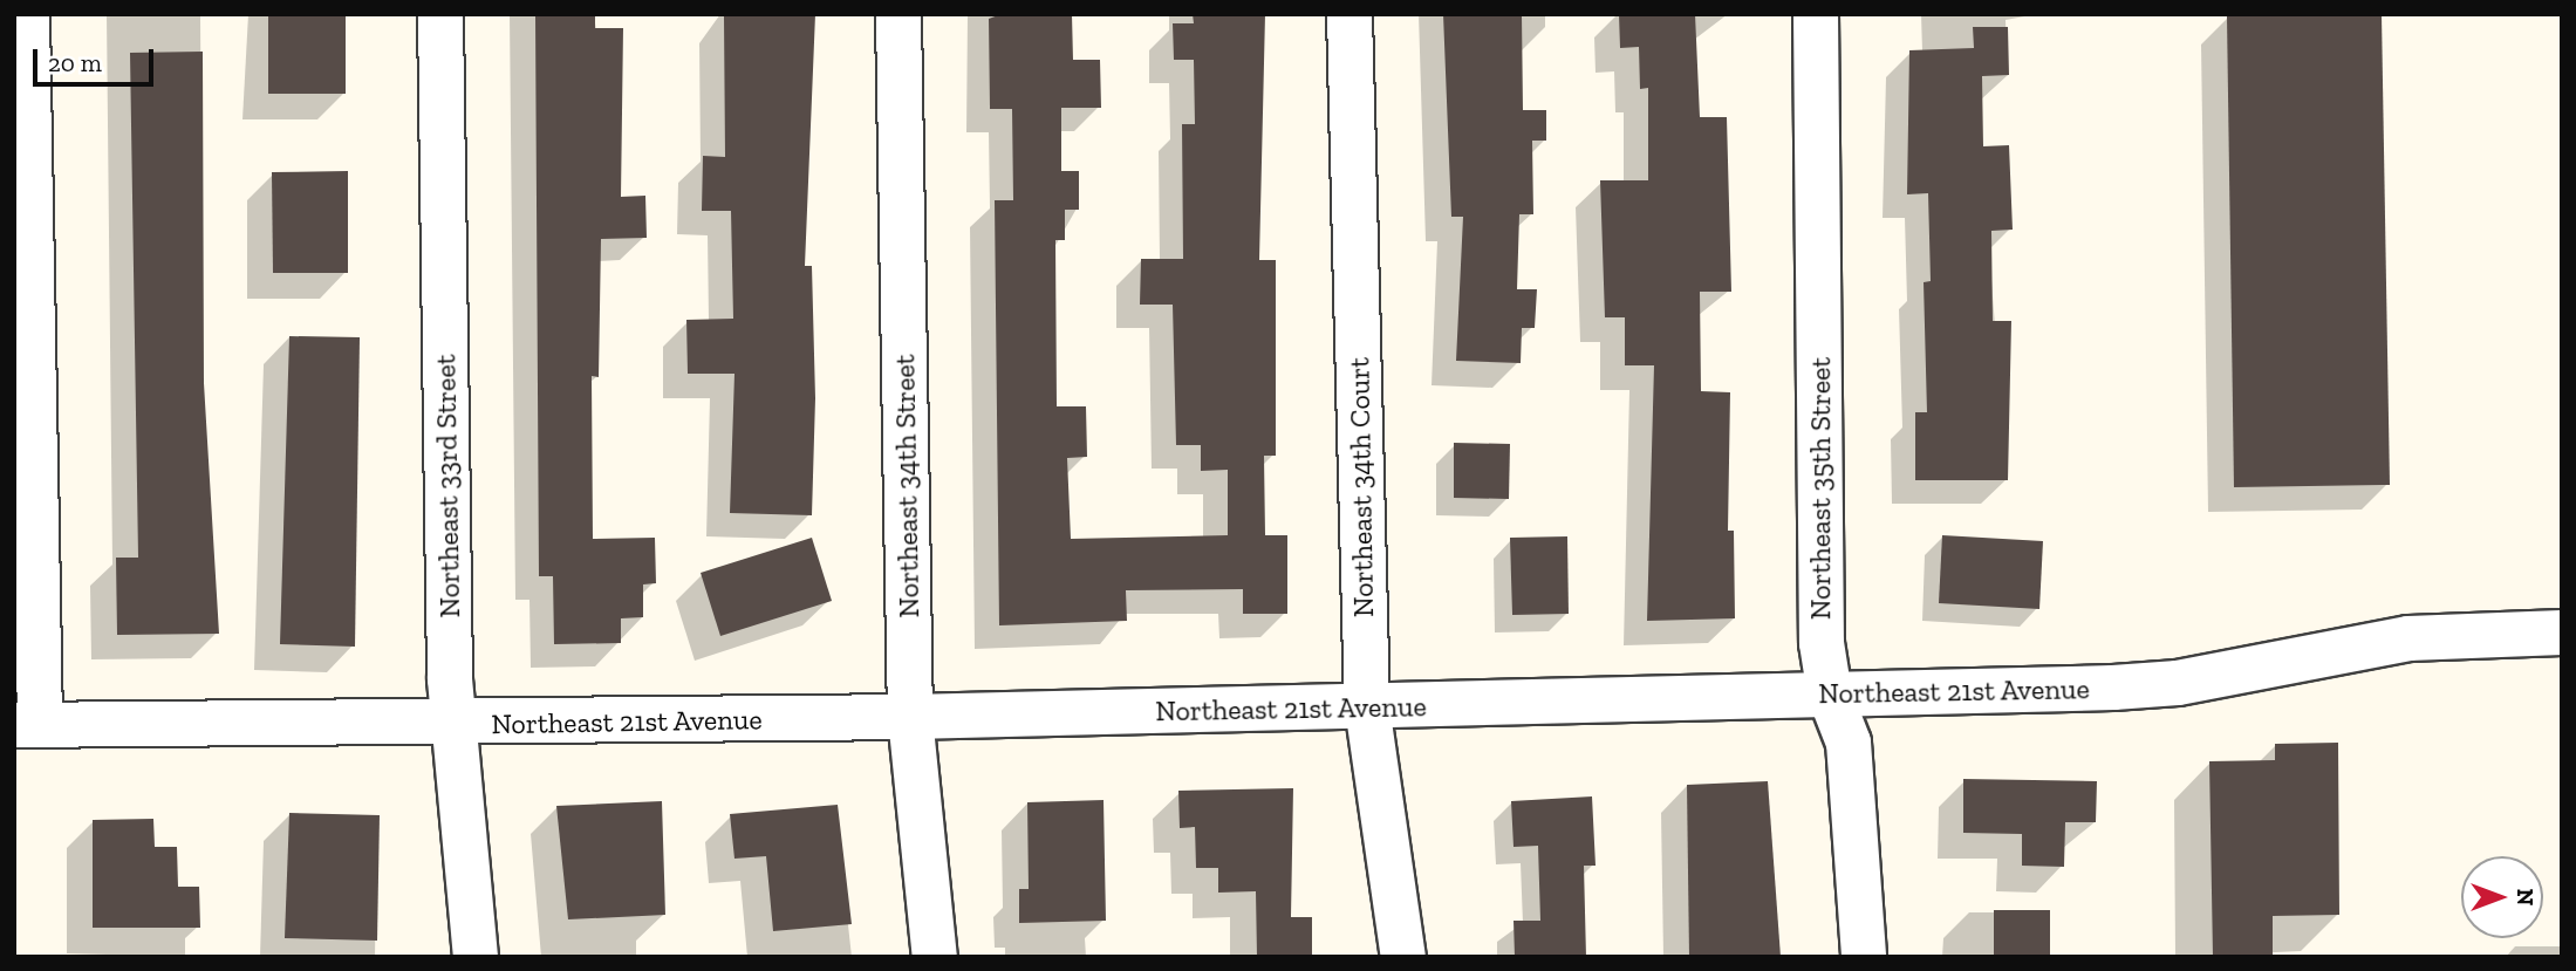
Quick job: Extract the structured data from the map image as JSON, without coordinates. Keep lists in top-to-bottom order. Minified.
{"streets":{"street":["Northeast 33rd Street","Northeast 34th Street","Northeast 34th Court","Northeast 35th Street","Northeast 21st Avenue"]},"crossings":[["Northeast 33rd Street","Northeast 21st Avenue"],["Northeast 34th Street","Northeast 21st Avenue"],["Northeast 34th Court","Northeast 21st Avenue"],["Northeast 35th Street","Northeast 21st Avenue"]],"scale_bar":"20 m","north":"right"}
